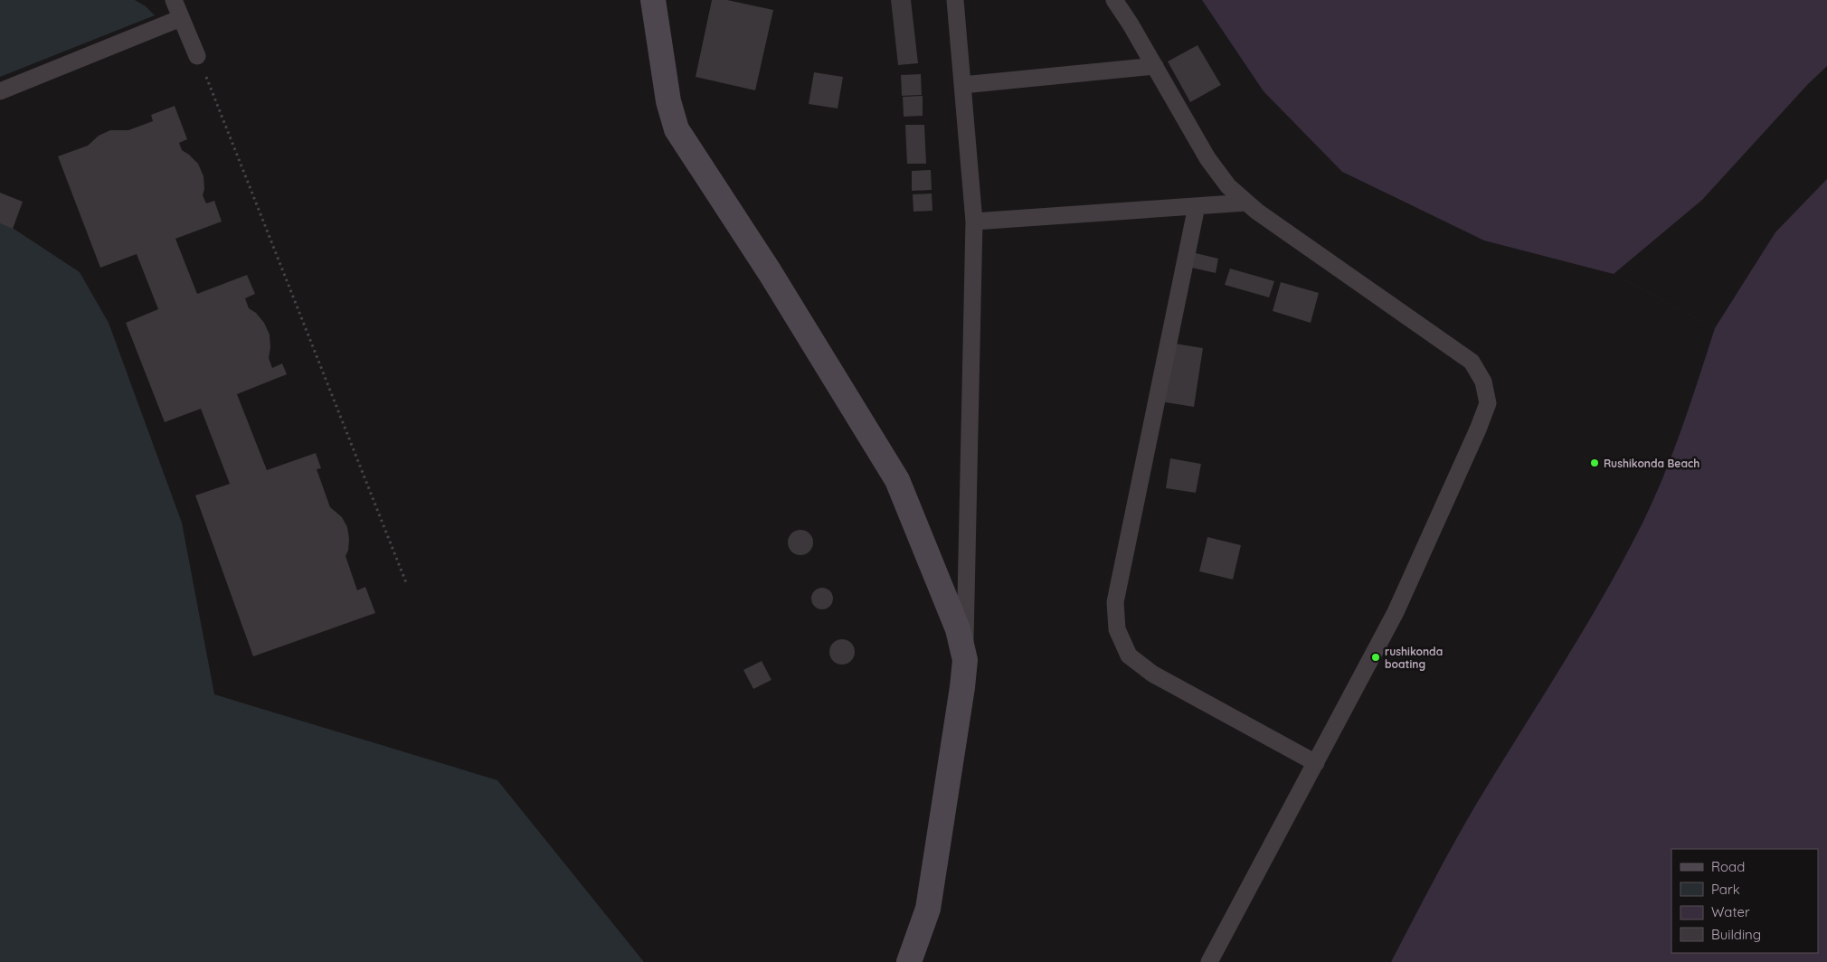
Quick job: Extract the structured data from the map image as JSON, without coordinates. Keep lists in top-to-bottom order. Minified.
{"places":["Rushikonda Beach","rushikonda boating"],"legend":["Road","Park","Water","Building"]}
